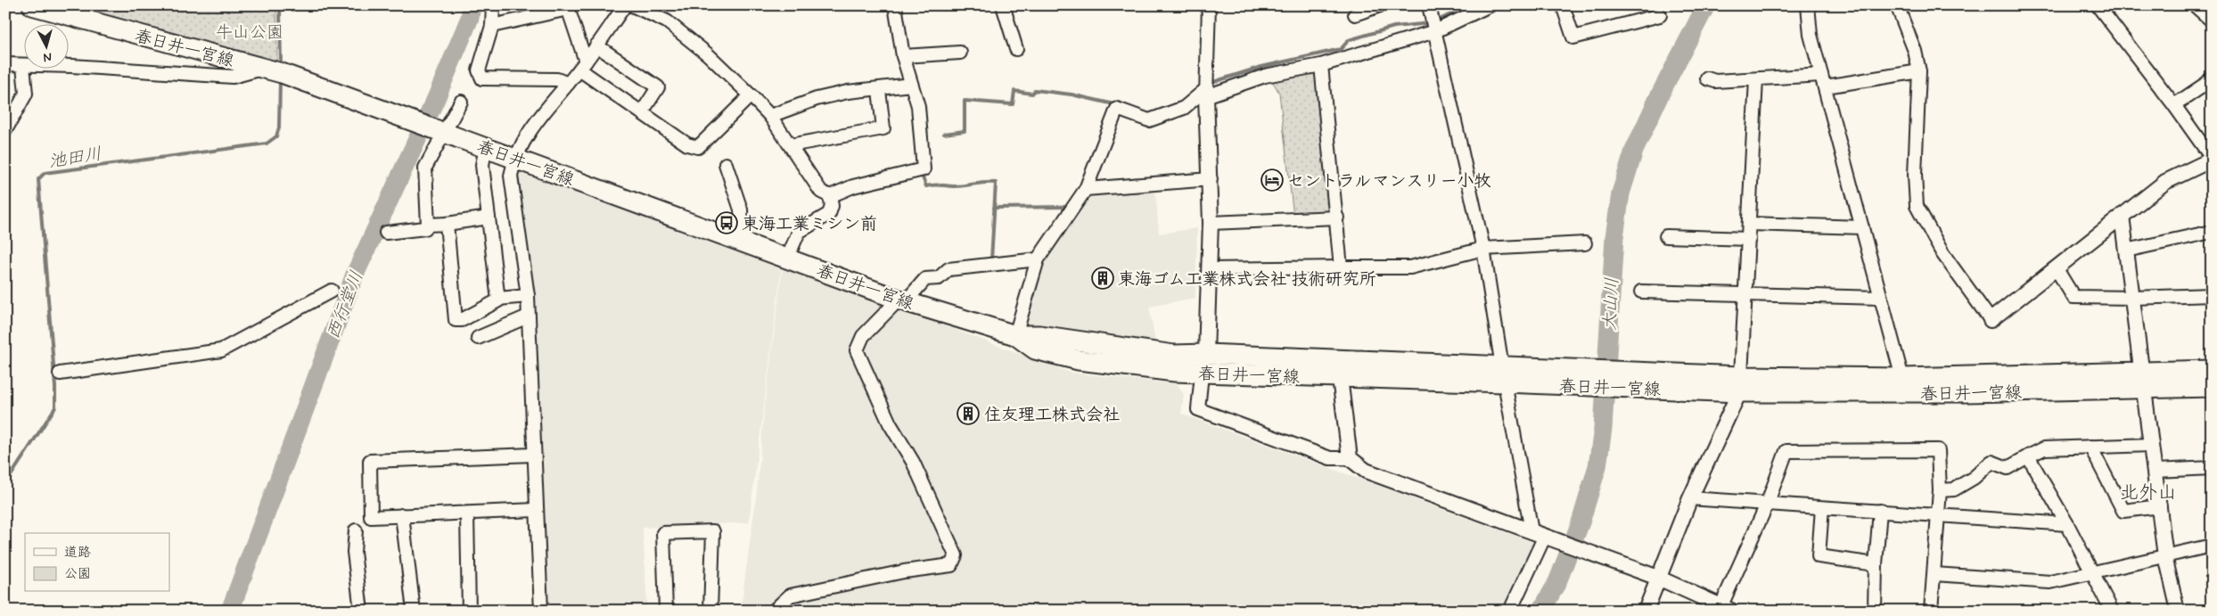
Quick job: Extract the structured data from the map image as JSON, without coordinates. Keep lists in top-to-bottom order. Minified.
{"streets":{"main road":["春日井一宮線"]},"districts":["北外山"],"water":["池田川","大山川","西行堂川"],"parks":["牛山公園"],"places":{"hotel":["セントラルマンスリー小牧"],"bus stop":["東海工業ミシン前"],"building":["東海ゴム工業株式会社 技術研究所","住友理工株式会社"]},"legend":["道路","公園"],"north":"bottom"}
